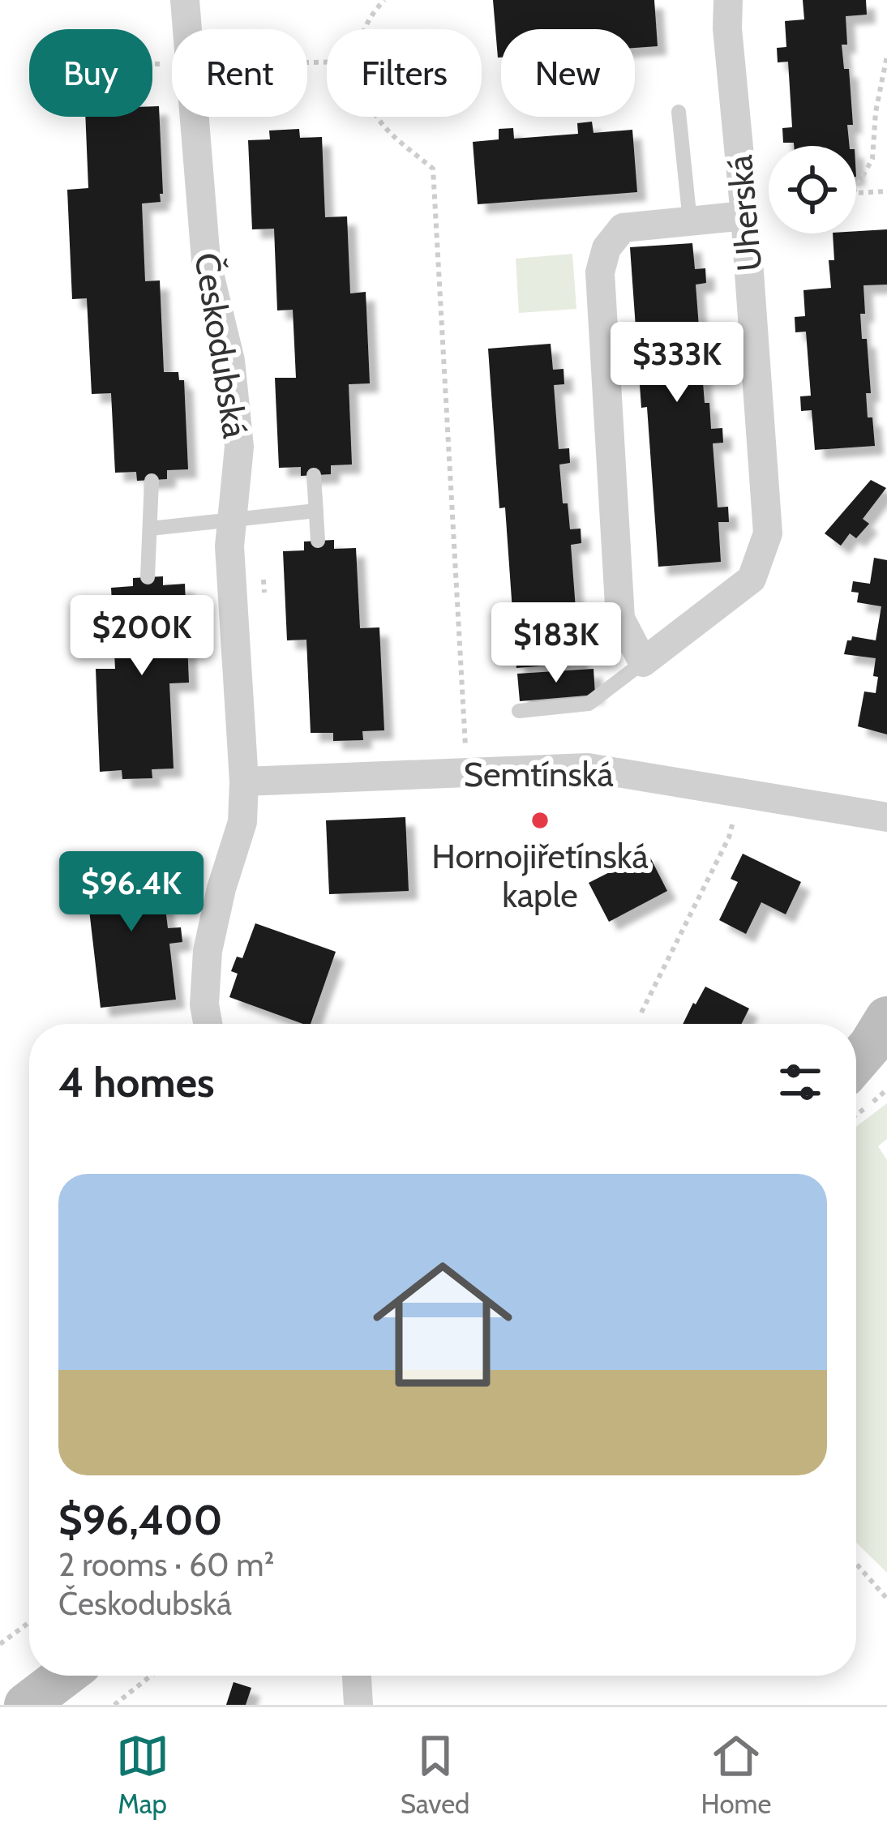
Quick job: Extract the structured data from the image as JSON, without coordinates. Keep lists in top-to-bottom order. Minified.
{"streets":{"street":["Uherská","Českodubská","Semtínská"]},"crossings":[["Českodubská","Semtínská"]],"places":["Hornojiřetínská kaple"],"page":{"chip":["Buy","Rent","Filters","New"],"price":["$333K","$200K","$183K","$96.4K"],"heading":"4 homes","list":[{"name":"$96,400","note":"2 rooms · 60 m² · Českodubská"}],"tabs":["Map","Saved","Home"]}}
